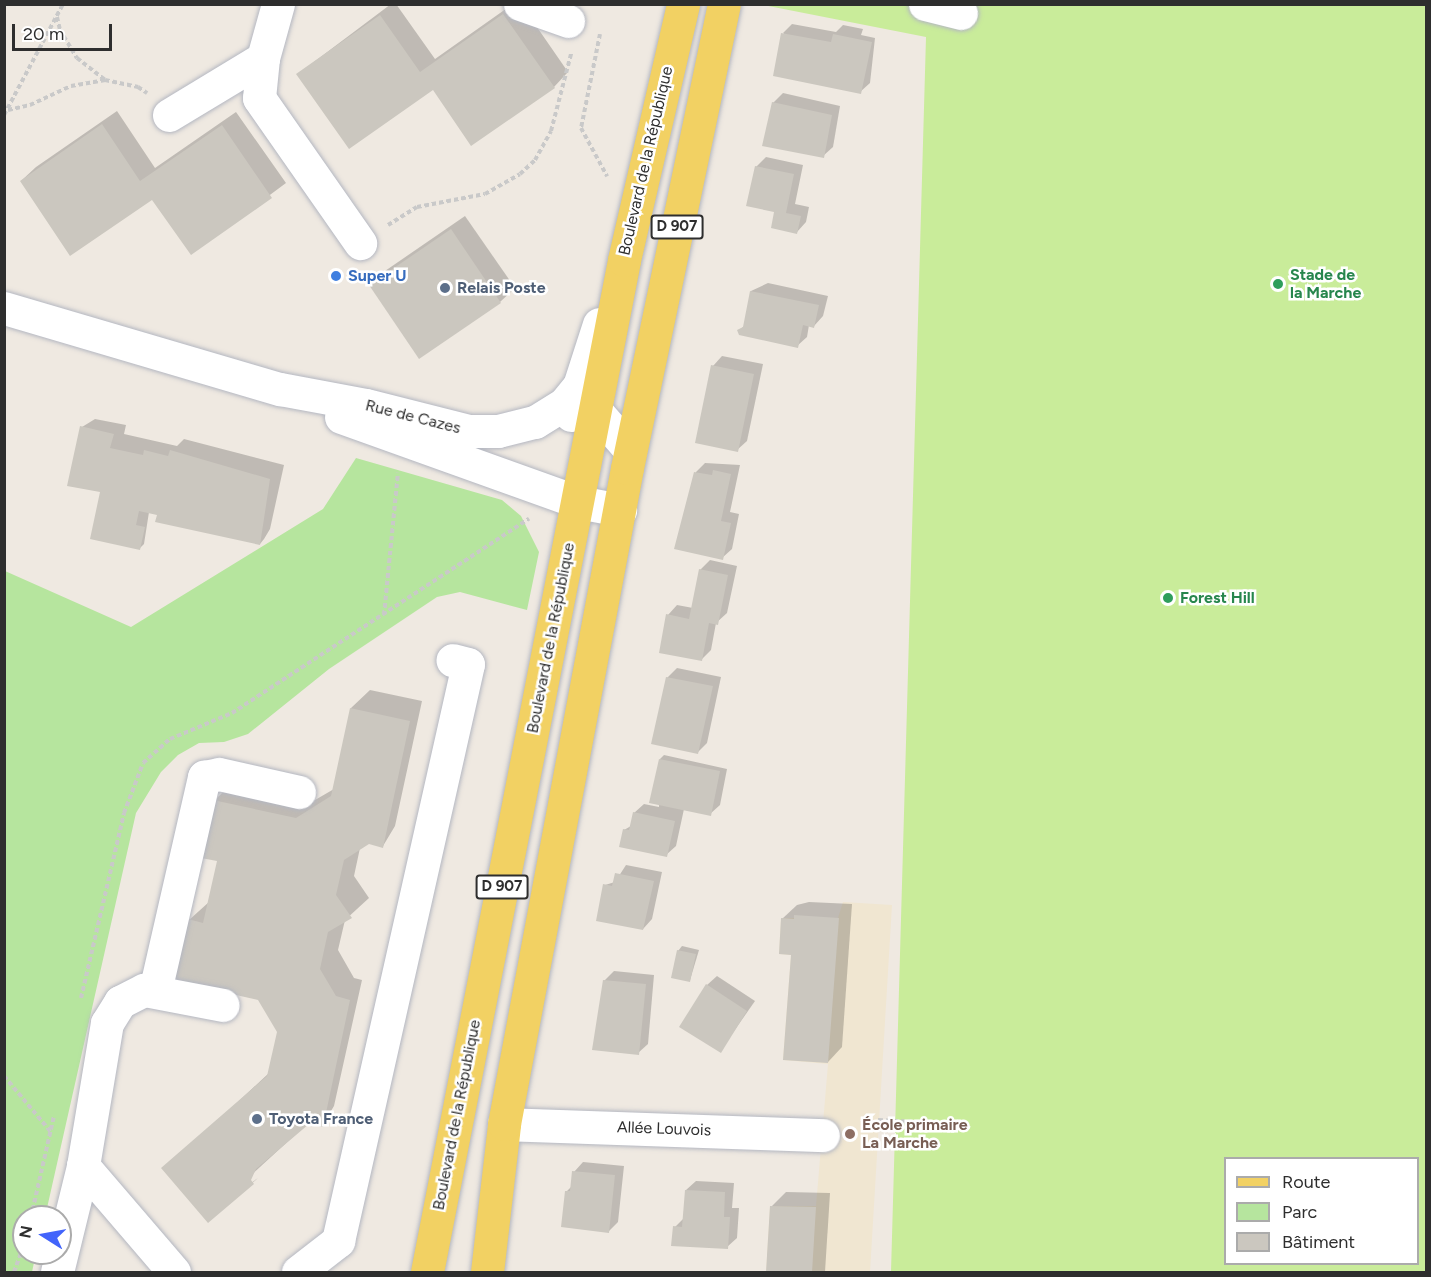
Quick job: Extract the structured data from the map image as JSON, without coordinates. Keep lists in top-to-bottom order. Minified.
{"streets":{"main road":["Boulevard de la République","D 907"],"street":["Rue de Cazes","Allée Louvois"]},"crossings":[["Boulevard de la République","Rue de Cazes"],["D 907","Rue de Cazes"],["D 907","Allée Louvois"]],"places":["Super U","Stade de la Marche","Relais Poste","Forest Hill","Toyota France","École primaire La Marche"],"legend":["Route","Parc","Bâtiment"],"scale_bar":"20 m","north":"left"}
